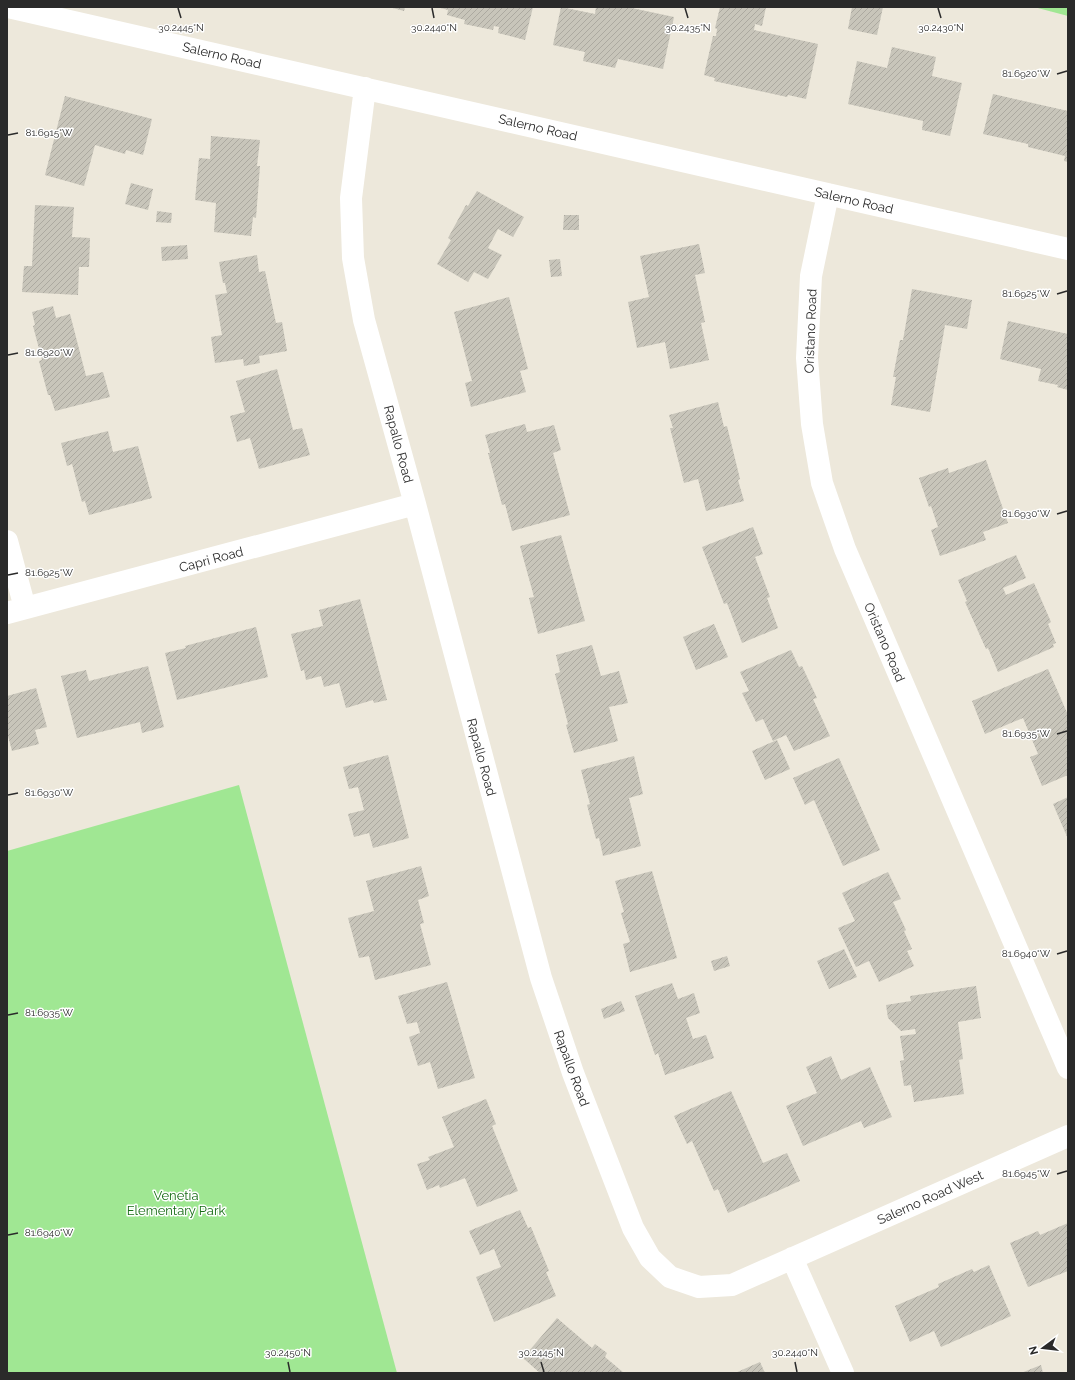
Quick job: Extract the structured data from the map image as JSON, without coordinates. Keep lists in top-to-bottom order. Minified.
{"streets":{"street":["Salerno Road","Oristano Road","Rapallo Road","Capri Road","Salerno Road West"]},"crossings":[["Salerno Road","Oristano Road"],["Salerno Road","Rapallo Road"],["Rapallo Road","Capri Road"],["Rapallo Road","Salerno Road West"]],"parks":["Venetia Elementary Park"],"north":"left","coordinates":["30.2445°N","30.2440°N","30.2435°N","30.2430°N","81.6920°W","81.6915°W","81.6925°W","81.6930°W","81.6935°W","81.6940°W","81.6945°W","30.2450°N"]}
